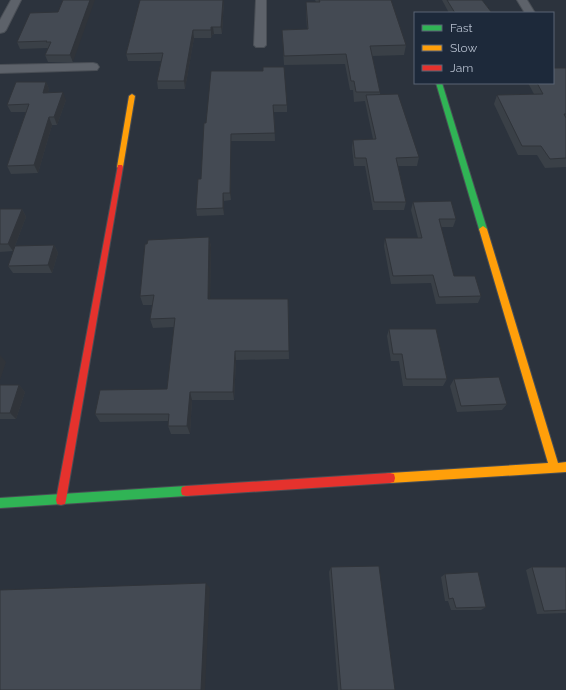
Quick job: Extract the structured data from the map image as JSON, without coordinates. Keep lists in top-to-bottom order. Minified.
{"legend":["Fast","Slow","Jam"]}
